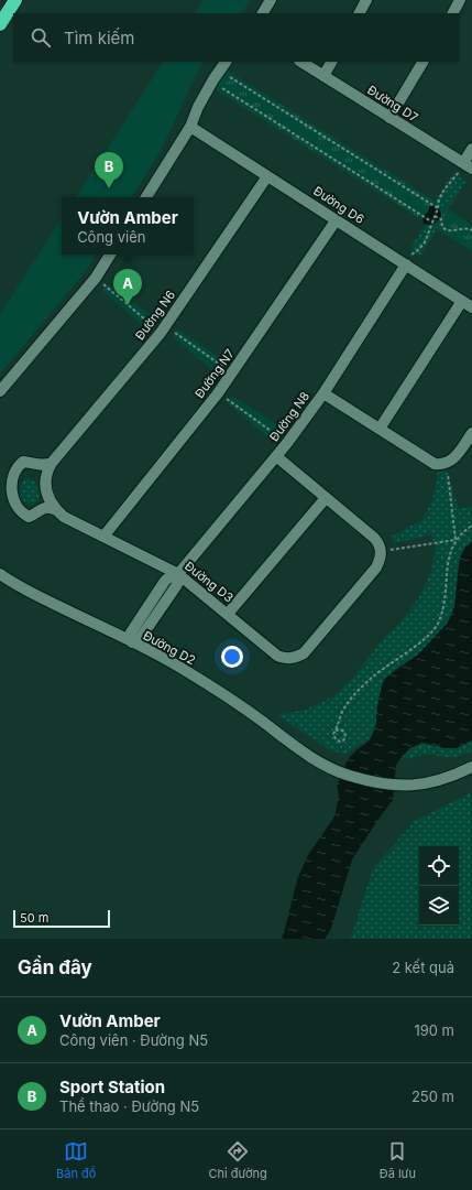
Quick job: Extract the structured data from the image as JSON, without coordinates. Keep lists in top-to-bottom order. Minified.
{"streets":{"street":["Đường D7","Đường D6","Đường N6","Đường N7","Đường N8","Đường D3","Đường D2"]},"crossings":[["Đường D6","Đường N6"],["Đường D6","Đường N7"],["Đường D6","Đường N8"],["Đường N6","Đường D3"],["Đường N7","Đường D3"],["Đường N8","Đường D3"],["Đường N8","Đường D2"]],"scale_bar":"50 m","page":{"search":"Tìm kiếm","pins":["B","A"],"popup":["Vườn Amber","Công viên"],"scale":"50 m","heading":["Gần đây","2 kết quả"],"list":[{"mark":"A","name":"Vườn Amber","note":"Công viên · Đường N5","value":"190 m"},{"mark":"B","name":"Sport Station","note":"Thể thao · Đường N5","value":"250 m"}],"nav":["Bản đồ","Chỉ đường","Đã lưu"]}}
